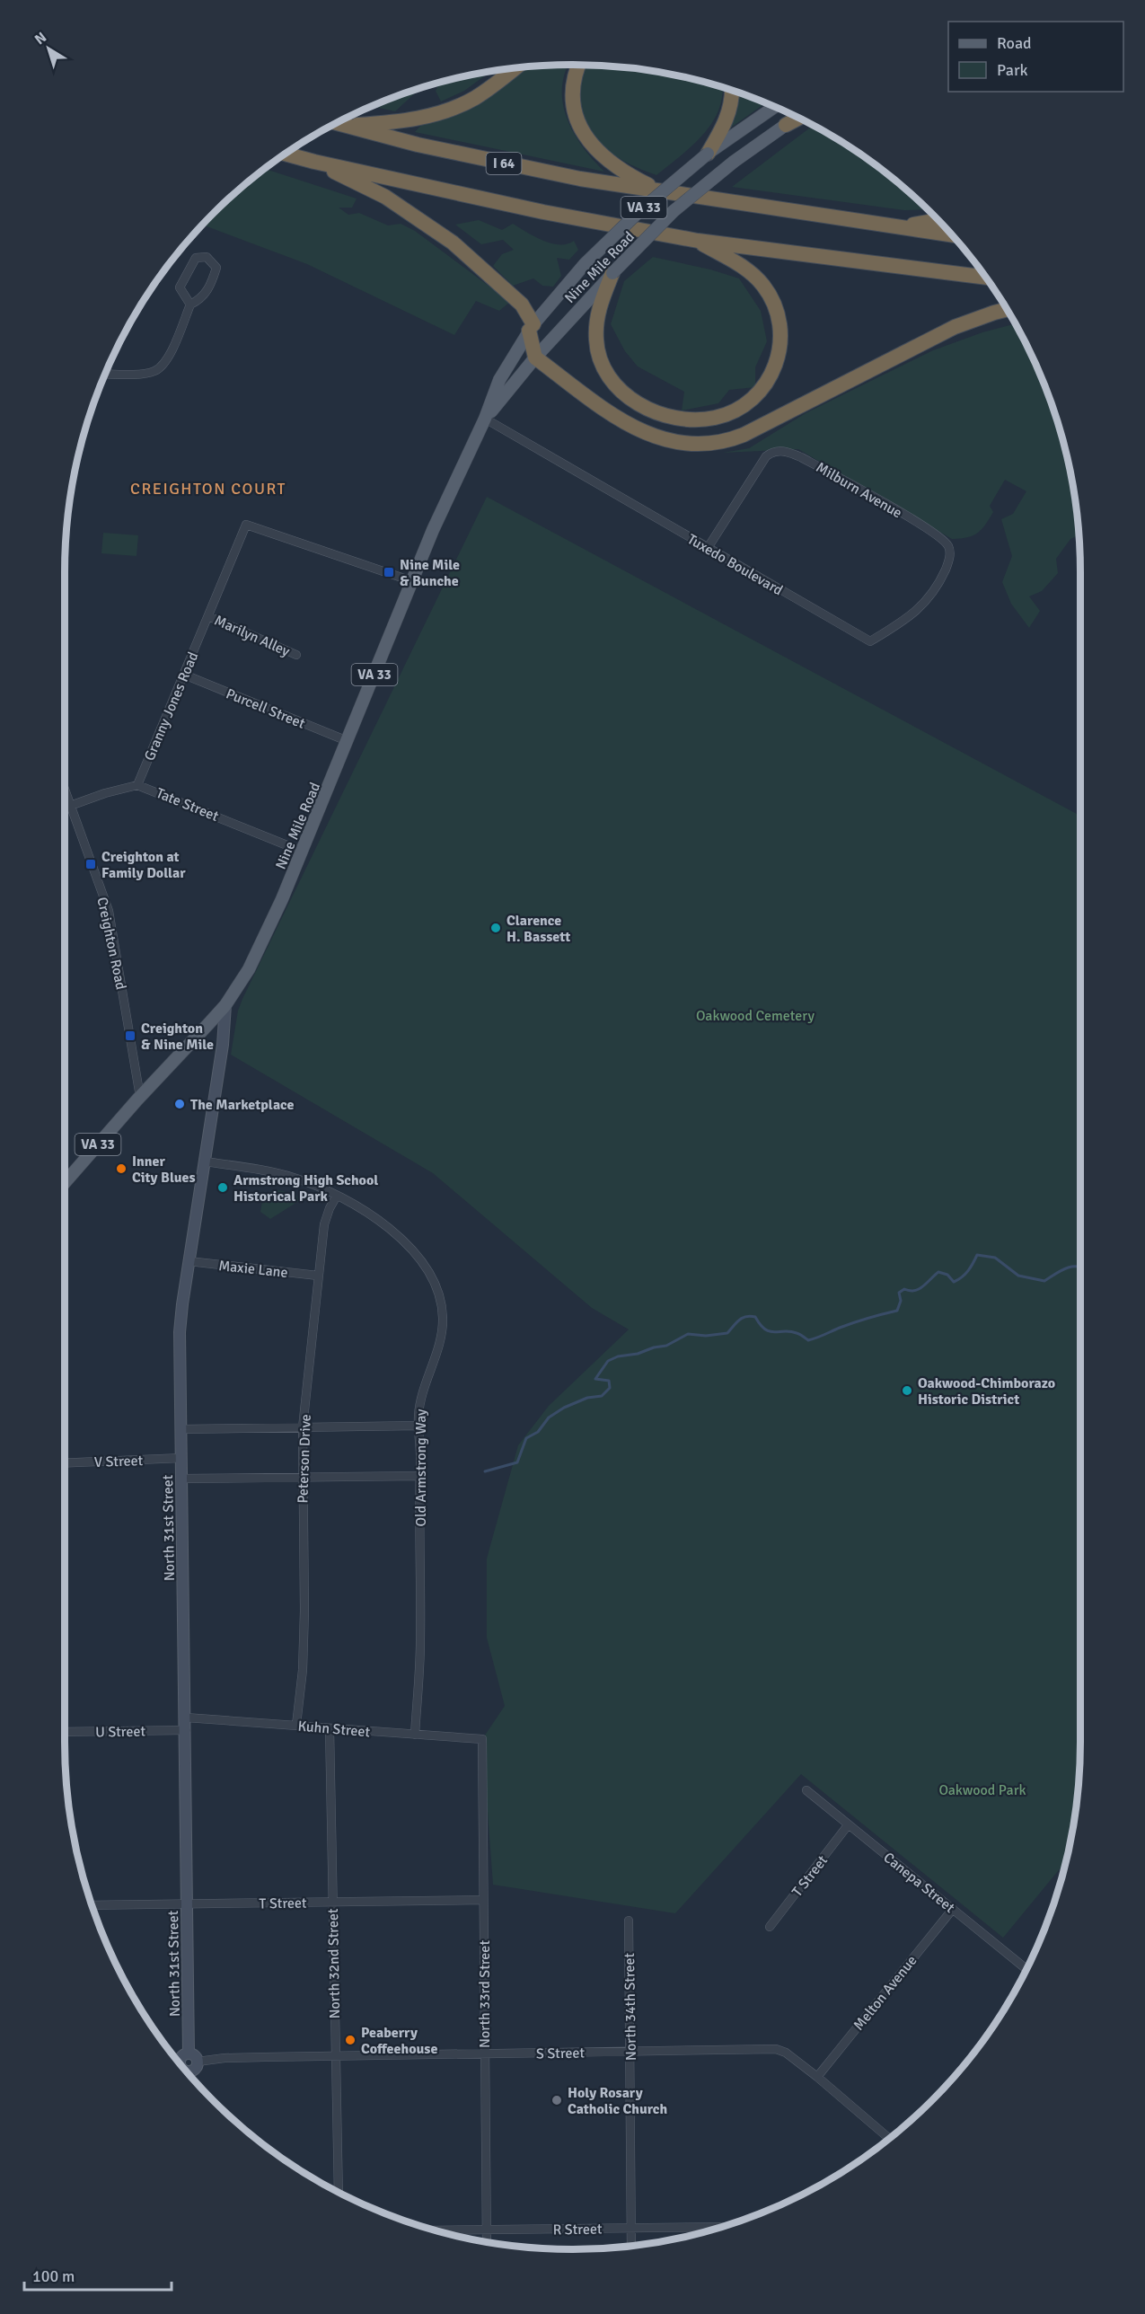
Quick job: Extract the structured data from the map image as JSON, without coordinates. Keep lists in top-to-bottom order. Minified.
{"streets":{"highway":["I 64"],"main road":["VA 33","Nine Mile Road"],"street":["Milburn Avenue","Tuxedo Boulevard","Marilyn Alley","Granny Jones Road","Purcell Street","Tate Street","Creighton Road","Maxie Lane","Peterson Drive","V Street","Old Armstrong Way","North 31st Street","Kuhn Street","U Street","T Street","Canepa Street","North 32nd Street","Melton Avenue","North 33rd Street","North 34th Street","S Street","R Street"]},"crossings":[["Nine Mile Road","Tuxedo Boulevard"],["Nine Mile Road","Granny Jones Road"],["Nine Mile Road","Purcell Street"],["Nine Mile Road","Tate Street"],["Nine Mile Road","Creighton Road"],["Nine Mile Road","North 31st Street"],["Milburn Avenue","Tuxedo Boulevard"],["Marilyn Alley","Granny Jones Road"],["Granny Jones Road","Purcell Street"],["Granny Jones Road","Tate Street"],["Tate Street","Creighton Road"],["Maxie Lane","Peterson Drive"],["Maxie Lane","North 31st Street"],["Peterson Drive","Old Armstrong Way"],["Peterson Drive","Kuhn Street"],["V Street","North 31st Street"],["Old Armstrong Way","North 31st Street"],["Old Armstrong Way","Kuhn Street"],["North 31st Street","Kuhn Street"],["North 31st Street","U Street"],["North 31st Street","T Street"],["Kuhn Street","North 32nd Street"],["Kuhn Street","North 33rd Street"],["T Street","Canepa Street"],["T Street","North 32nd Street"],["T Street","North 33rd Street"],["Canepa Street","Melton Avenue"],["North 32nd Street","S Street"],["Melton Avenue","S Street"],["North 33rd Street","S Street"],["North 33rd Street","R Street"],["North 34th Street","S Street"],["North 34th Street","R Street"]],"districts":["CREIGHTON COURT"],"parks":["Oakwood Cemetery","Oakwood Park"],"places":{"transit":["Nine Mile & Bunche","Creighton at Family Dollar","Creighton & Nine Mile"],"other":["Clarence H. Bassett","The Marketplace","Inner City Blues","Armstrong High School Historical Park","Oakwood-Chimborazo Historic District","Peaberry Coffeehouse","Holy Rosary Catholic Church"]},"legend":["Road","Park"],"scale_bar":"100 m","north":"top left"}
